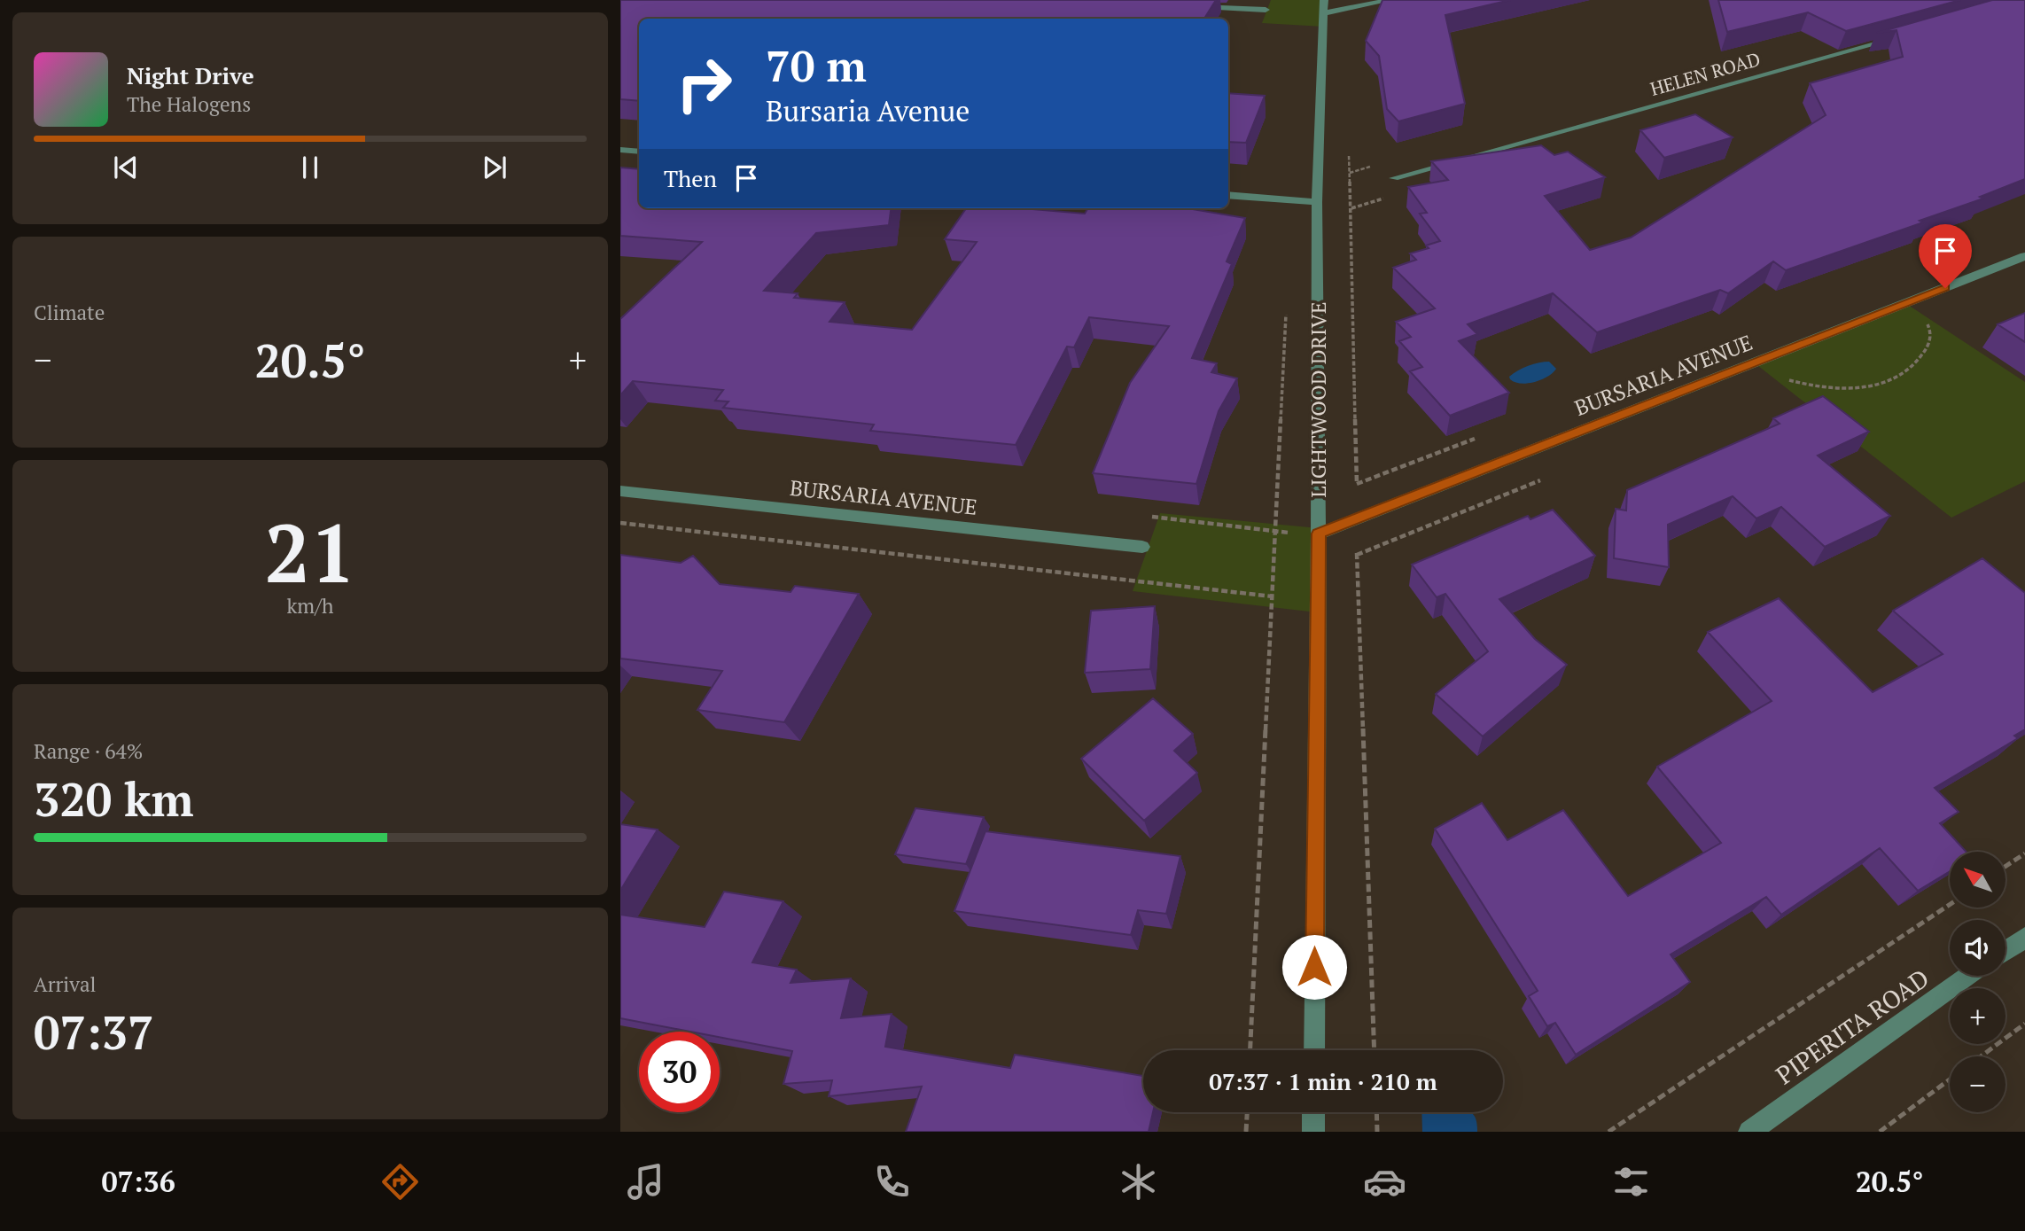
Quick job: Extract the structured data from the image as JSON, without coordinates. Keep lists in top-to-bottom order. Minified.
{"streets":{"street":["HELEN ROAD","BURSARIA AVENUE","LIGHTWOOD DRIVE","PIPERITA ROAD"]},"crossings":[["BURSARIA AVENUE","LIGHTWOOD DRIVE"]],"north":"top left","page":{"turn":["70 m","Bursaria Avenue"],"song":["Night Drive","The Halogens"],"then":"Then","tile":["Climate",["21","km/h"],["Range · 64%","320 km"],["Arrival","07:37"]],"heat":["−","20.5°","+"],"map_buttons":["+","−"],"limit":"30","trip":"07:37 · 1 min · 210 m","tabs":["07:36","20.5°"]}}
